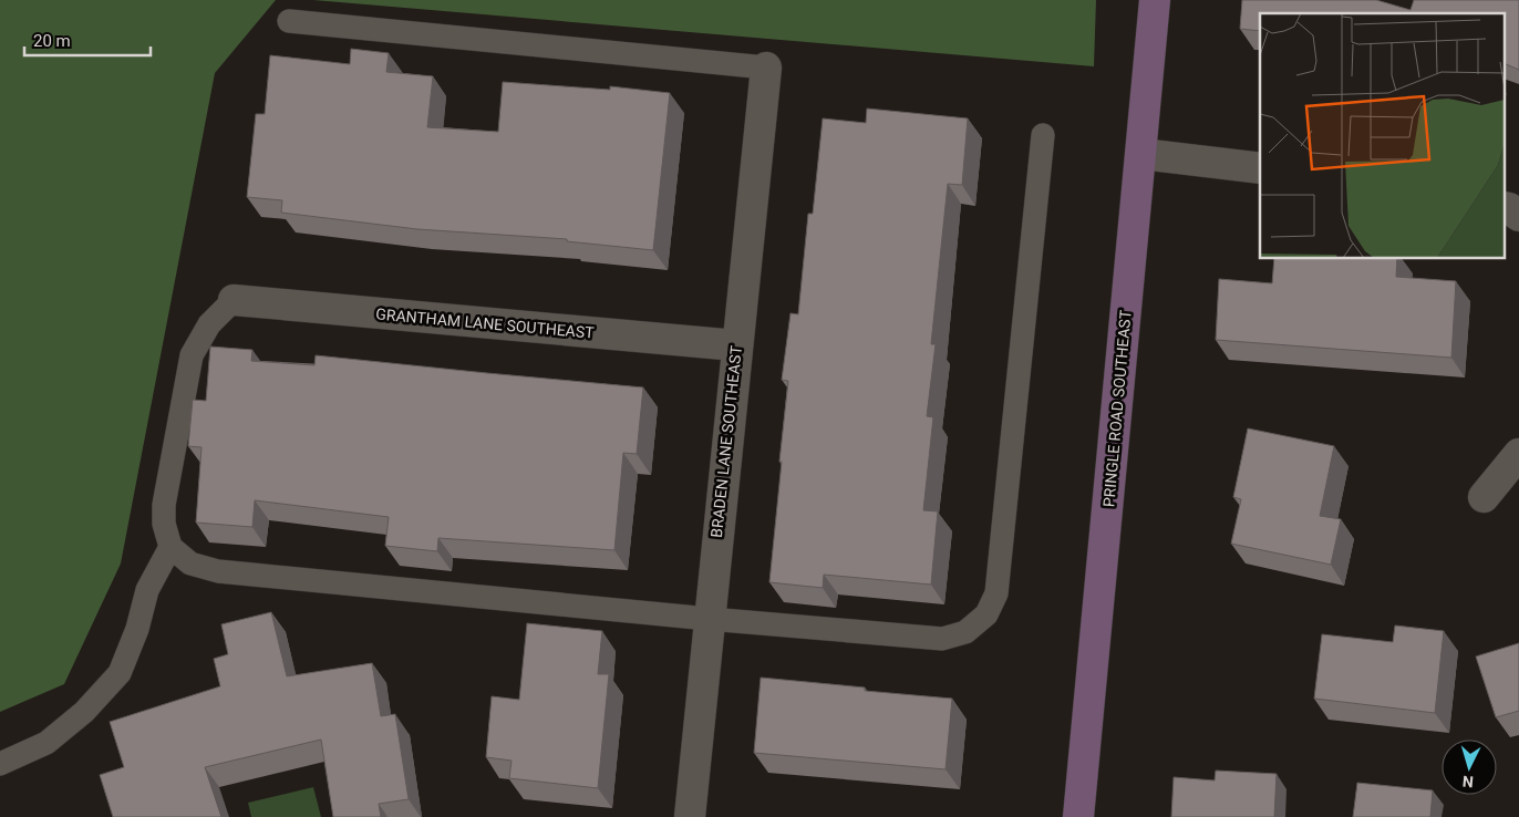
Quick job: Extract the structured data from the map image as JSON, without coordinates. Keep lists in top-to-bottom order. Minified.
{"streets":{"main road":["PRINGLE ROAD SOUTHEAST"],"street":["GRANTHAM LANE SOUTHEAST","BRADEN LANE SOUTHEAST"]},"crossings":[["GRANTHAM LANE SOUTHEAST","BRADEN LANE SOUTHEAST"]],"scale_bar":"20 m","north":"bottom"}
